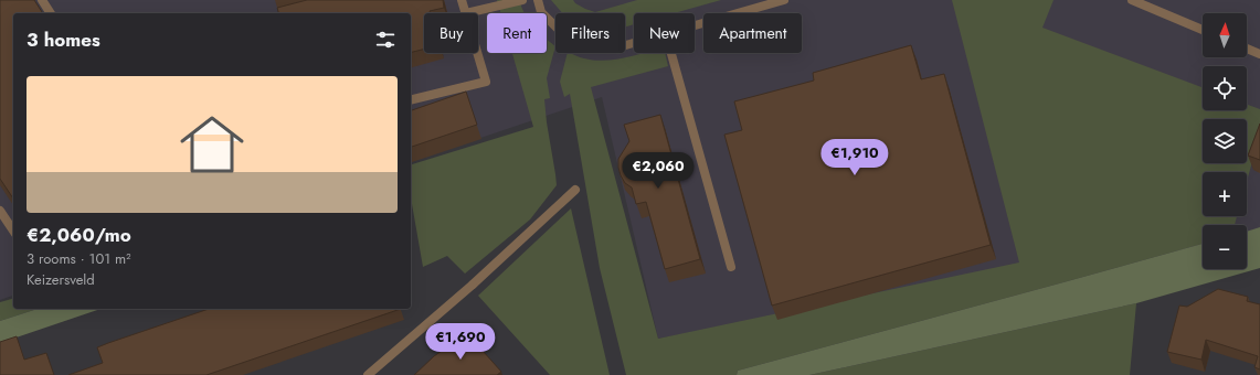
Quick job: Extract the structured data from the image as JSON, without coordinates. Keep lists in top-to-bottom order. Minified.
{"north":"top","page":{"map_buttons":["+","−"],"chip":["Buy","Rent","Filters","New","Apartment"],"heading":"3 homes","list":[{"name":"€2,060/mo","note":"3 rooms · 101 m² · Keizersveld"}],"price":["€1,910","€2,060","€1,690"]}}
